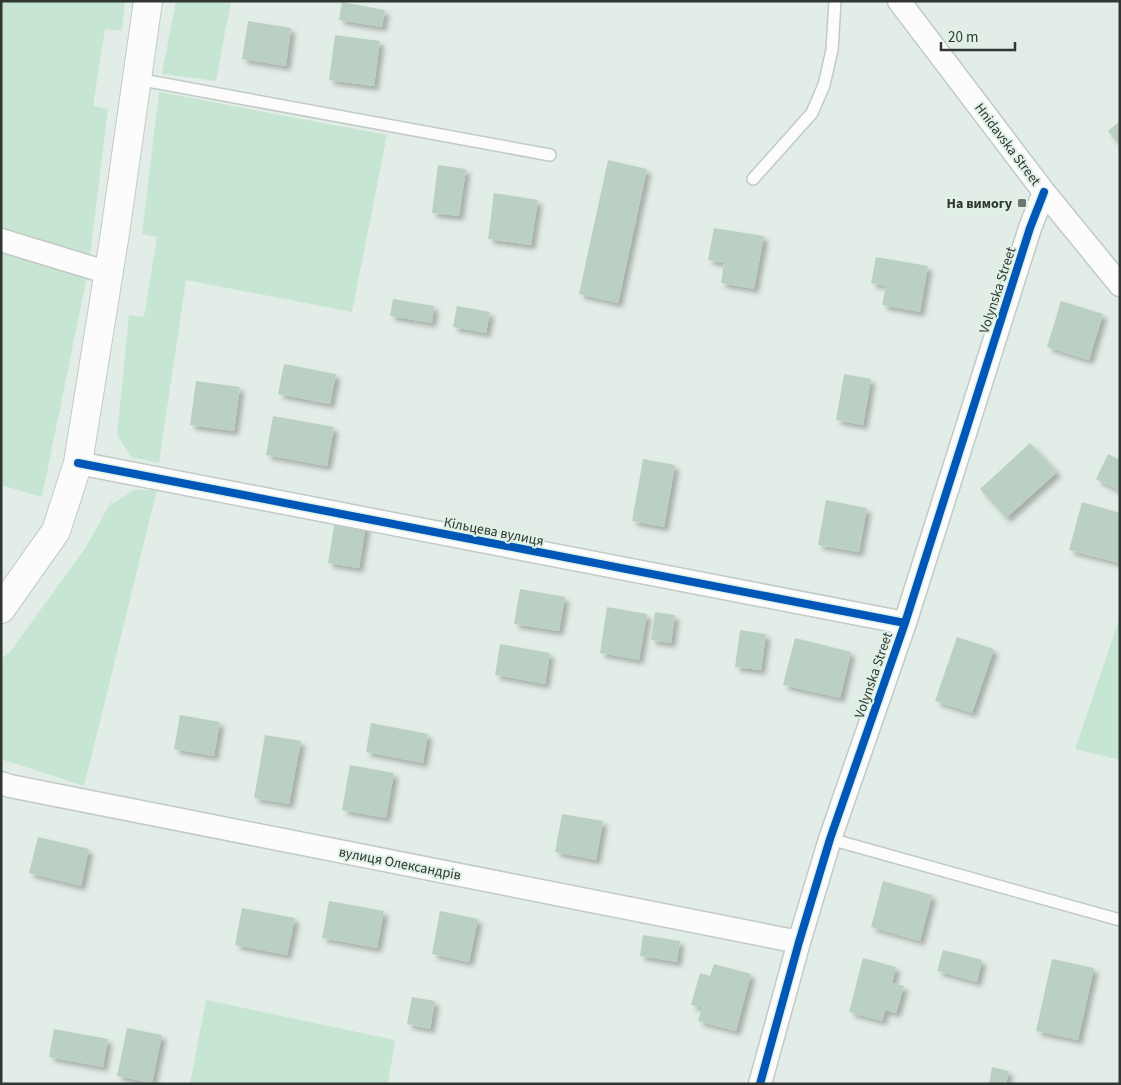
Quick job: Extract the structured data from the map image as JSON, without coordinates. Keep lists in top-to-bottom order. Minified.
{"streets":{"street":["Hnidavska Street","Volynska Street","Кільцева вулиця","вулиця Олександрів"]},"crossings":[["Hnidavska Street","Volynska Street"],["Volynska Street","Кільцева вулиця"],["Volynska Street","вулиця Олександрів"]],"places":{"transit":["На вимогу"]},"scale_bar":"20 m"}
